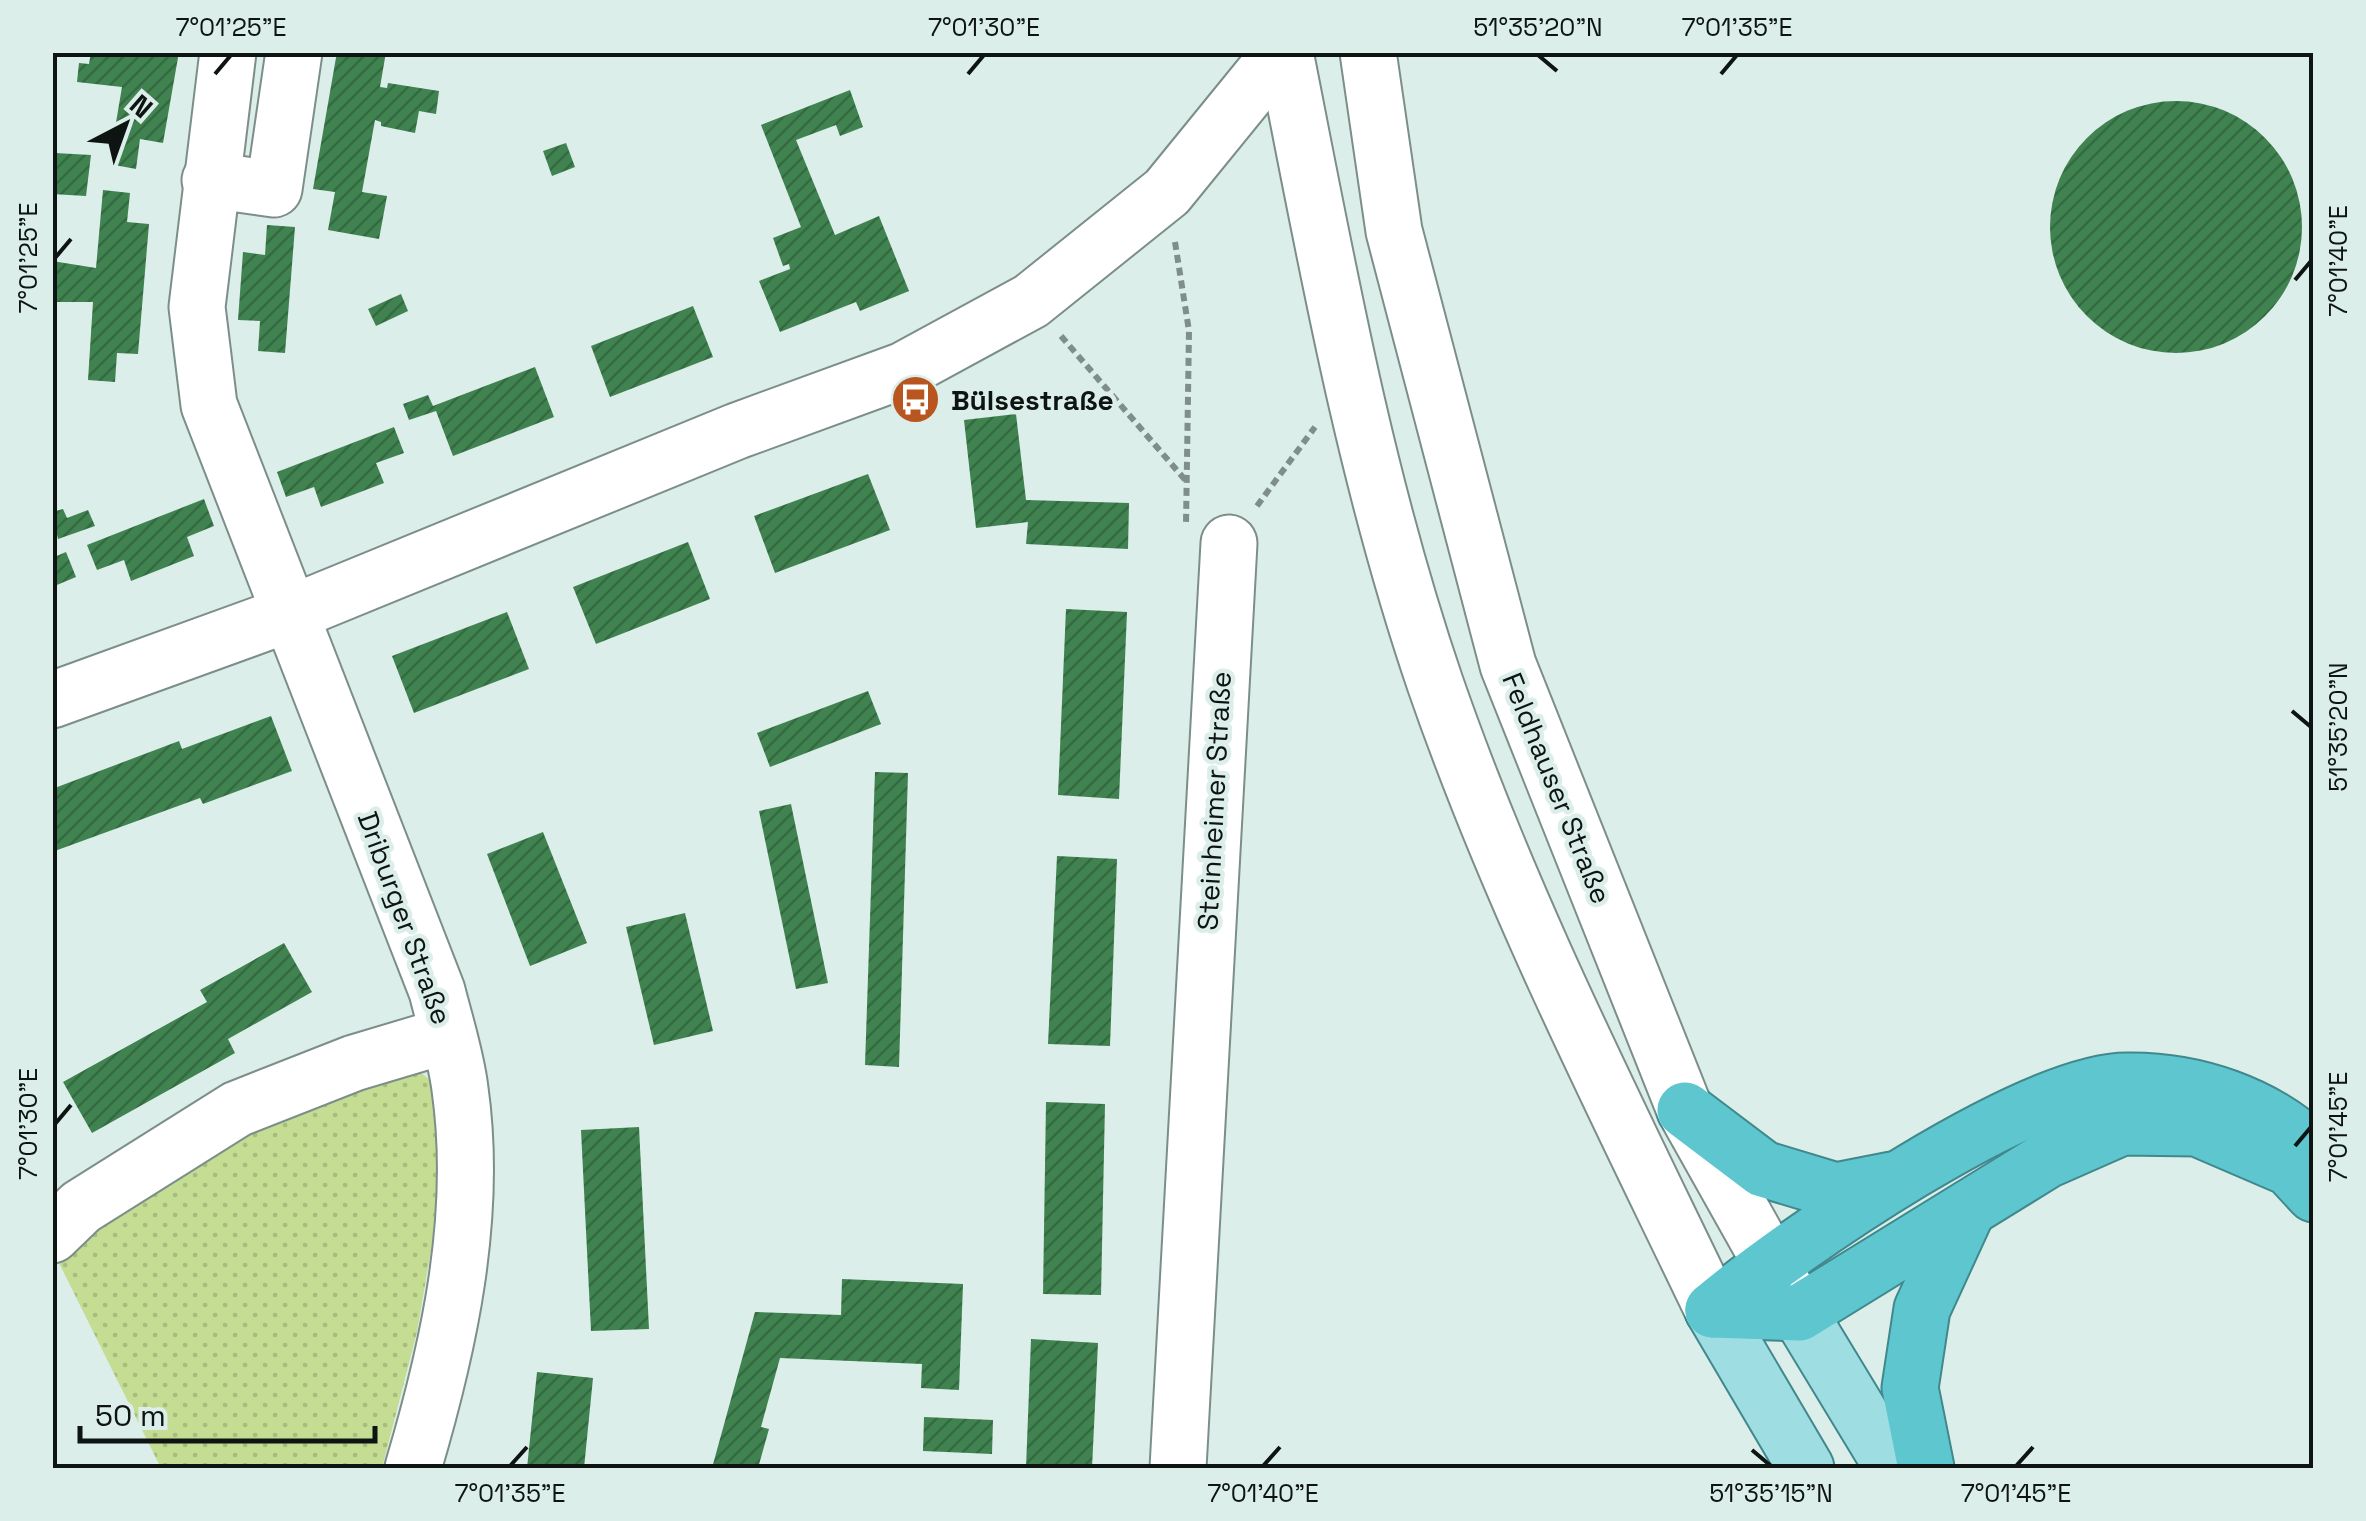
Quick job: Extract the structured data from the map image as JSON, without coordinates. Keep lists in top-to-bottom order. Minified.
{"streets":{"main road":["Feldhauser Straße"],"street":["Steinheimer Straße","Driburger Straße"]},"places":{"bus stop":["Bülsestraße"]},"scale_bar":"50 m","north":"top right","coordinates":["7°01'25\"E","7°01'30\"E","51°35'20\"N","7°01'35\"E","7°01'40\"E","7°01'45\"E","51°35'15\"N"]}
